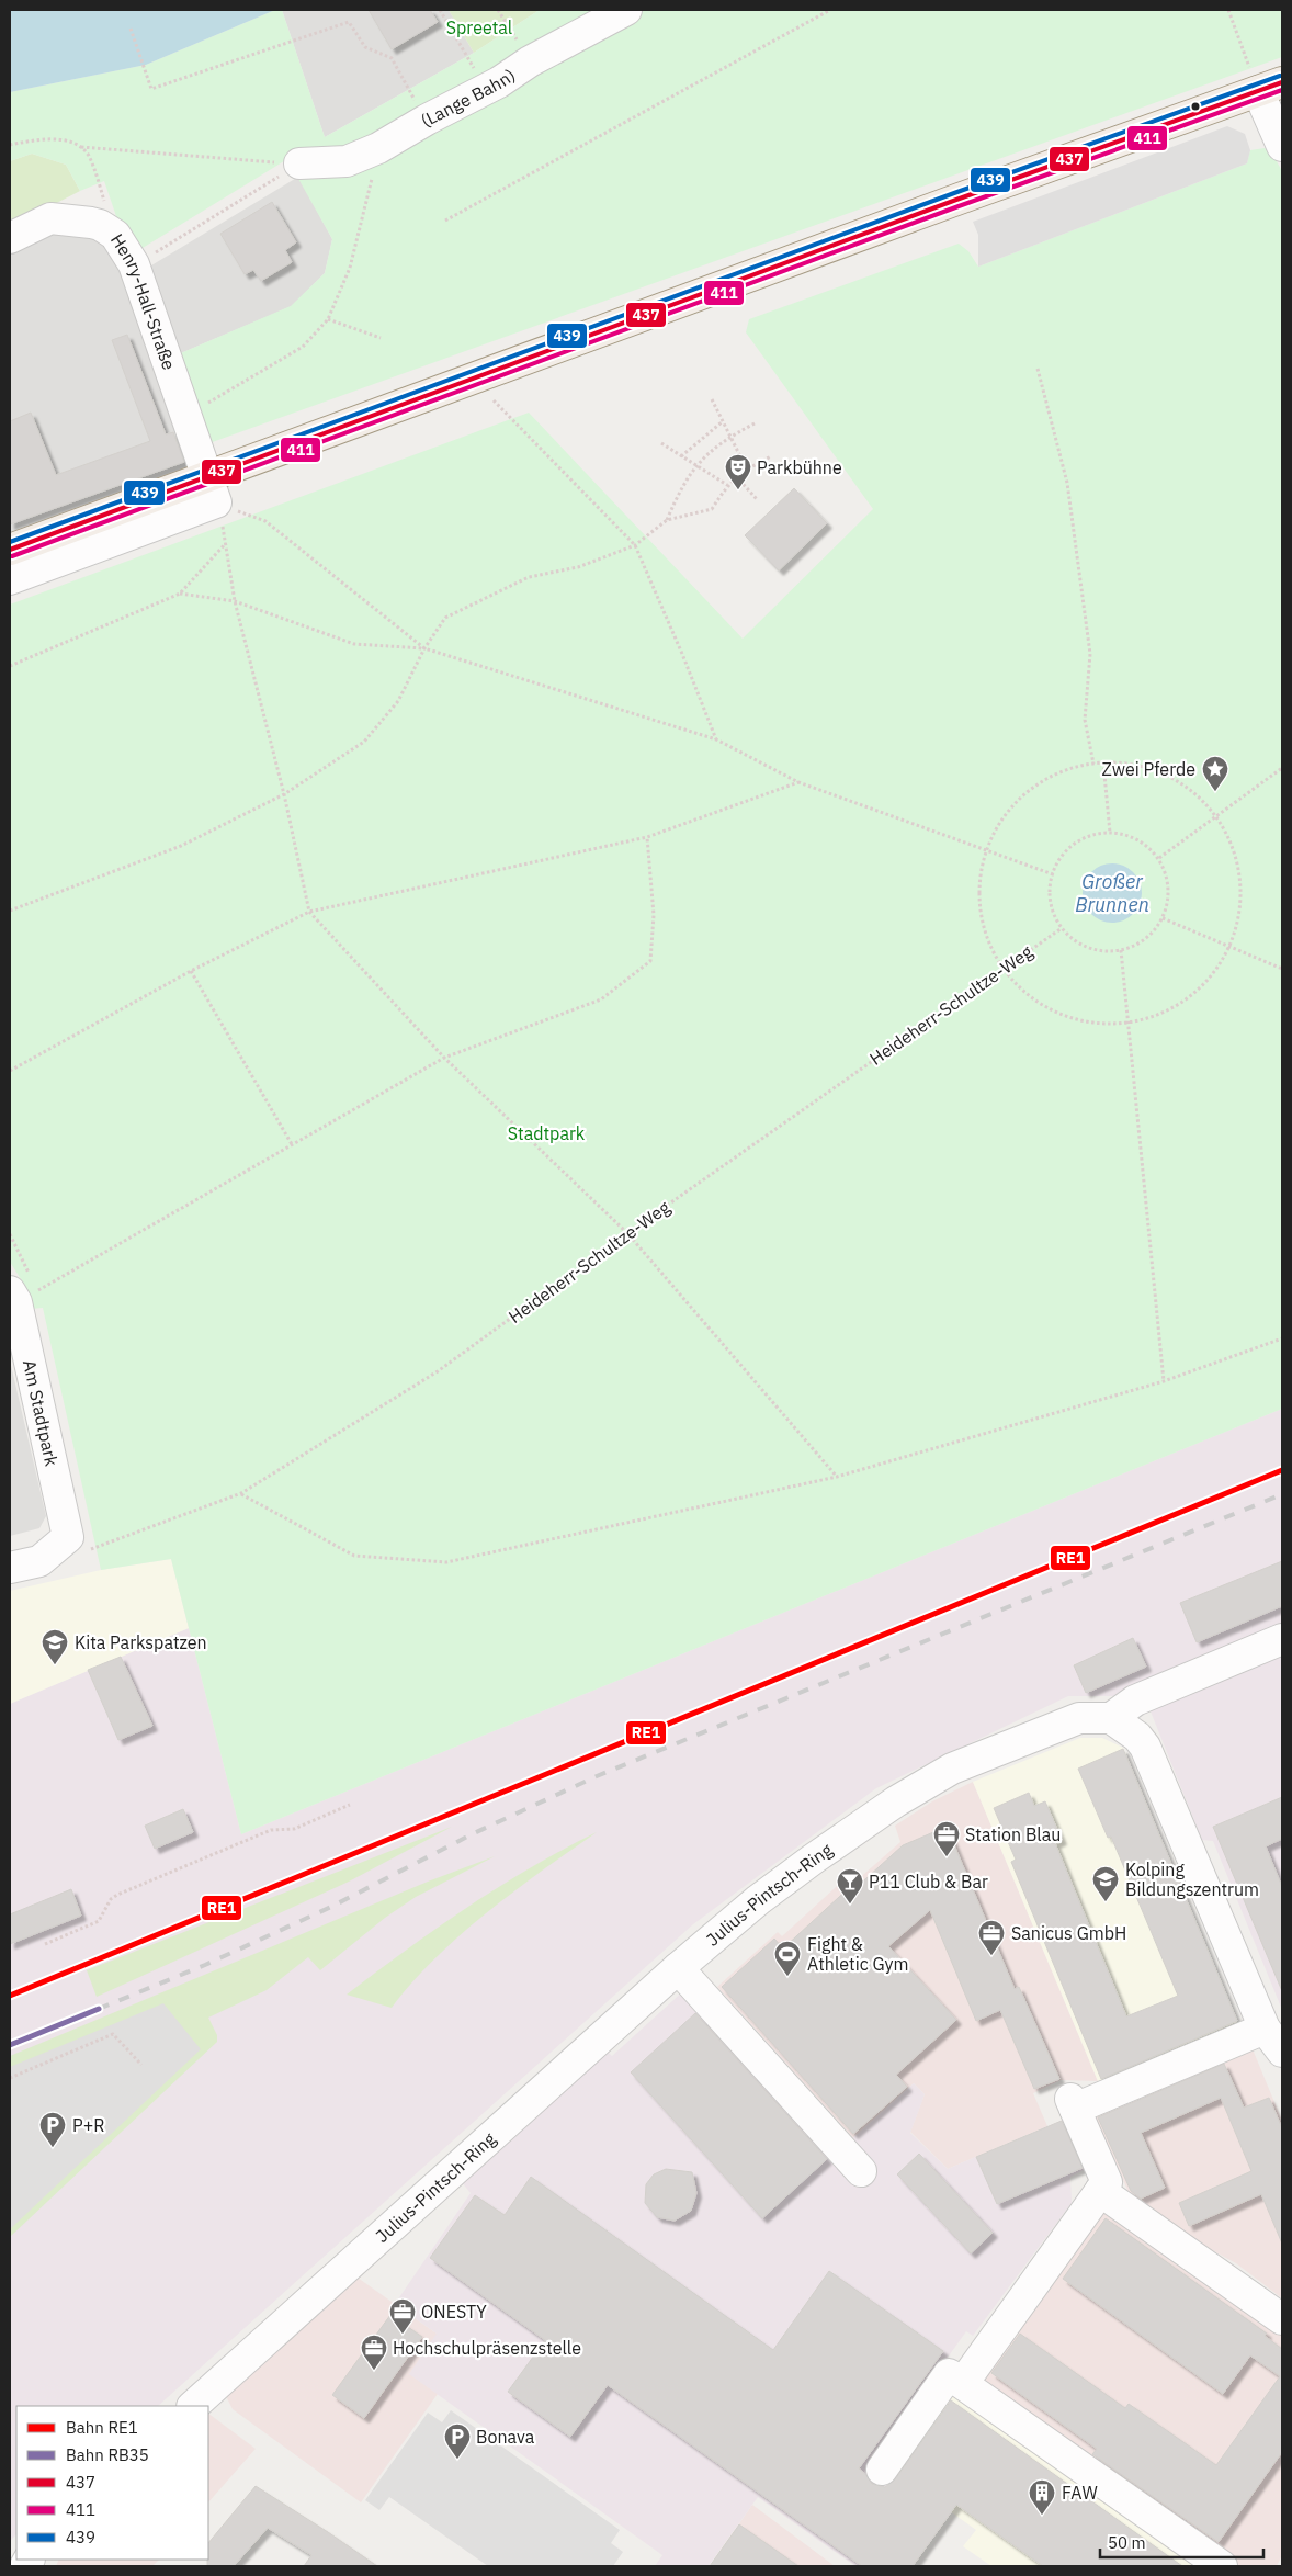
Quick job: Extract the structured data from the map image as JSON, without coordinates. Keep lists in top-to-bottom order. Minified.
{"streets":{"street":["(Lange Bahn)","Henry-Hall-Straße","Am Stadtpark","Julius-Pintsch-Ring"],"path":["Heideherr-Schultze-Weg"]},"crossings":[["Heideherr-Schultze-Weg","Am Stadtpark"]],"water":["Großer Brunnen"],"parks":["Spreetal","Stadtpark"],"places":{"theatre":["Parkbühne"],"place":["Zwei Pferde"],"school or university":["Kita Parkspatzen","Kolping Bildungszentrum"],"office":["Station Blau","Sanicus GmbH","ONESTY","Hochschulpräsenzstelle"],"bar":["P11 Club & Bar"],"sports":["Fight & Athletic Gym"],"parking":["P+R","Bonava"],"building":["FAW"]},"lines":["transit line 439","transit line 437","transit line 411","rail line RE1","rail line RB35"],"legend":["Bahn RE1","Bahn RB35","437","411","439"],"scale_bar":"50 m"}
